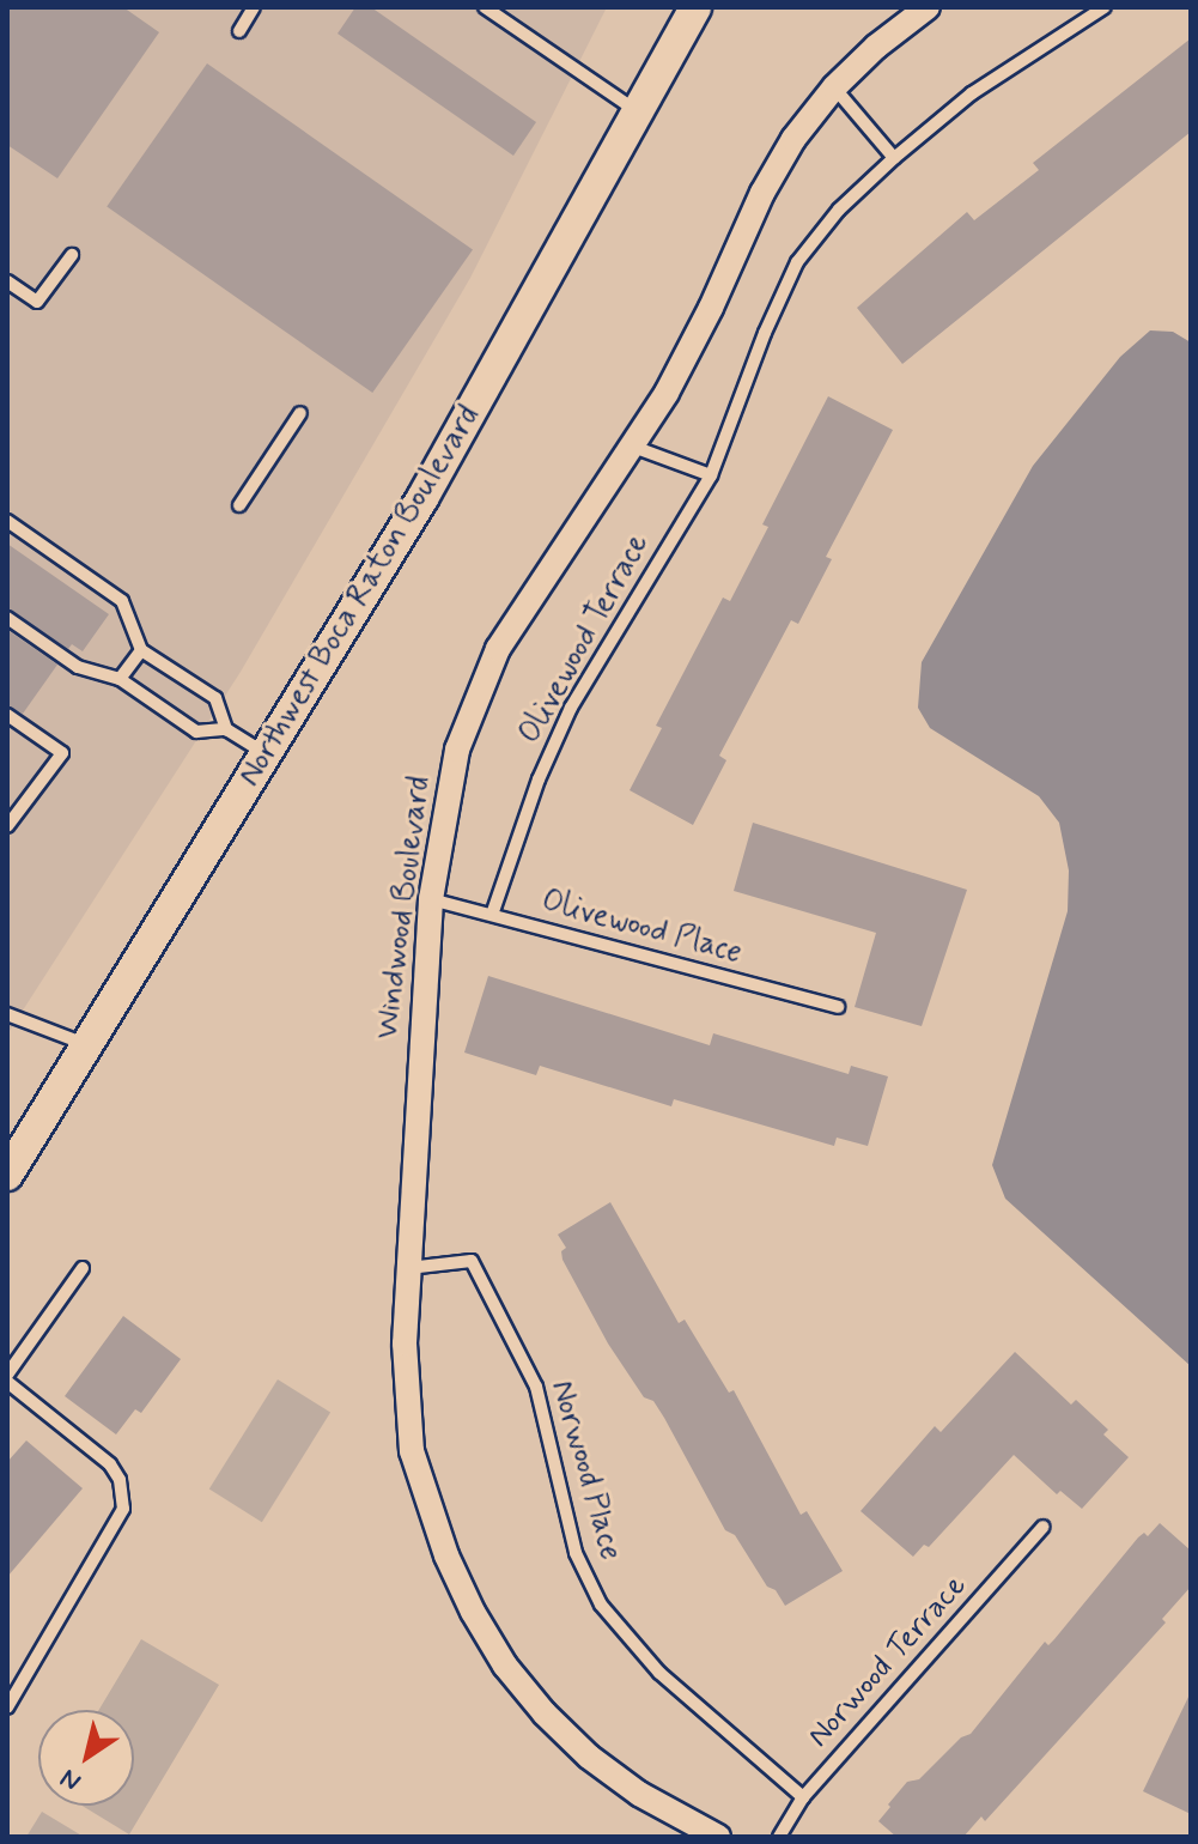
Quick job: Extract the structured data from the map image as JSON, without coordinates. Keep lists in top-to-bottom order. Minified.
{"streets":{"street":["Northwest Boca Raton Boulevard","Windwood Boulevard"],"lane":["Olivewood Terrace","Olivewood Place","Norwood Place","Norwood Terrace"]},"crossings":[["Olivewood Terrace","Olivewood Place"],["Windwood Boulevard","Olivewood Place"],["Windwood Boulevard","Norwood Place"],["Norwood Place","Norwood Terrace"]],"north":"bottom left"}
